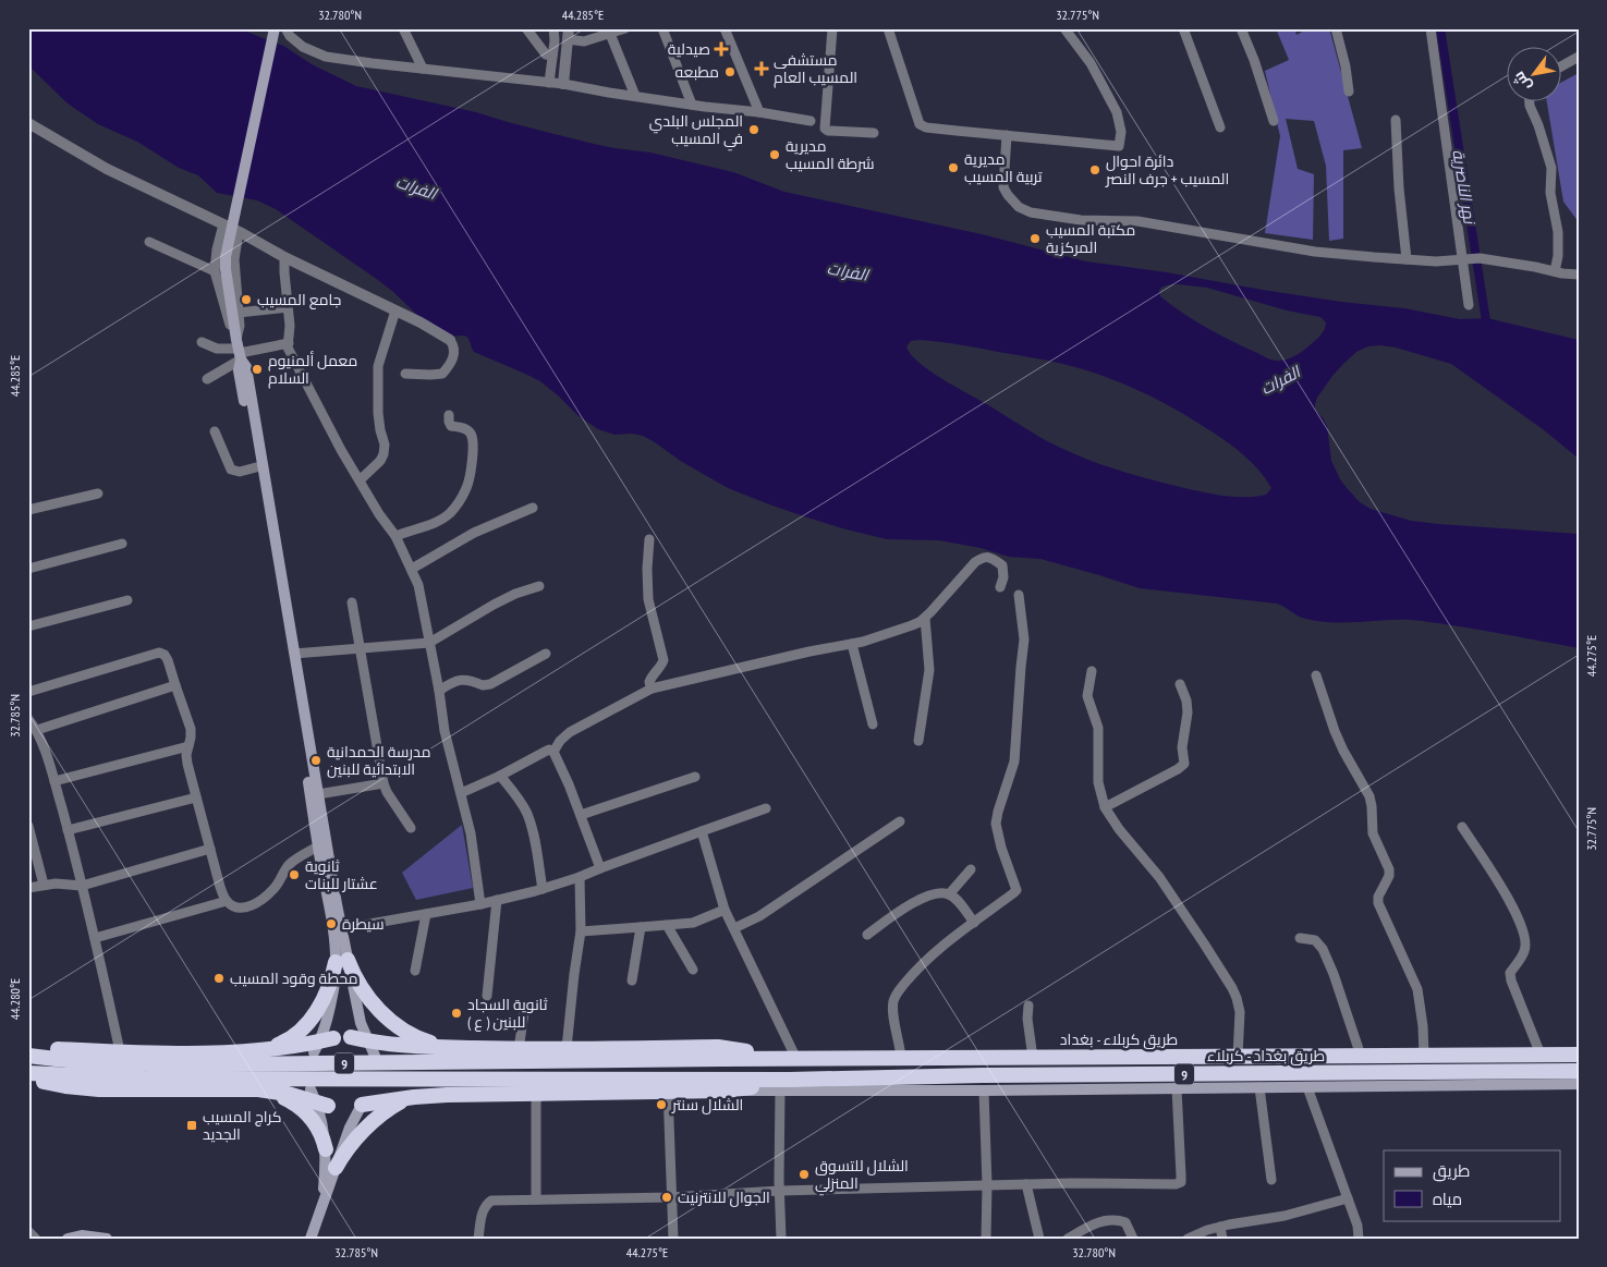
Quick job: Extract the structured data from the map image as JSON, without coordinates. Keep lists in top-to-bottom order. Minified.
{"streets":{"highway":["طريق كربلاء - بغداد","طريق بغداد - كربلاء","9"]},"crossings":[["طريق كربلاء - بغداد","9"],["طريق بغداد - كربلاء","9"]],"water":["نهر الناصرية","الفرات"],"places":{"health":["صيدلية","مستشفى المسيب العام"],"other":["مطبعه","المجلس البلدي في المسيب","مديرية شرطة المسيب","مديرية تربية المسيب","دائرة احوال المسيب + جرف النصر","مكتبة المسيب المركزية","جامع المسيب","معمل ألمنيوم السلام","مدرسة الحمدانية الابتدائية للبنين","ثانوية عشتار للبنات","سيطرة","محطة وقود المسيب","ثانوية السجاد ( ع ) للبنين","الشلال سنتر","الشلال للتسوق المنزلي","الجوال للانترنيت"],"transit":["كراج المسيب الجديد"]},"legend":["طريق","مياه"],"north":"bottom left","coordinates":["32.780°N","44.285°E","32.775°N","44.275°E","32.785°N","44.280°E"]}
